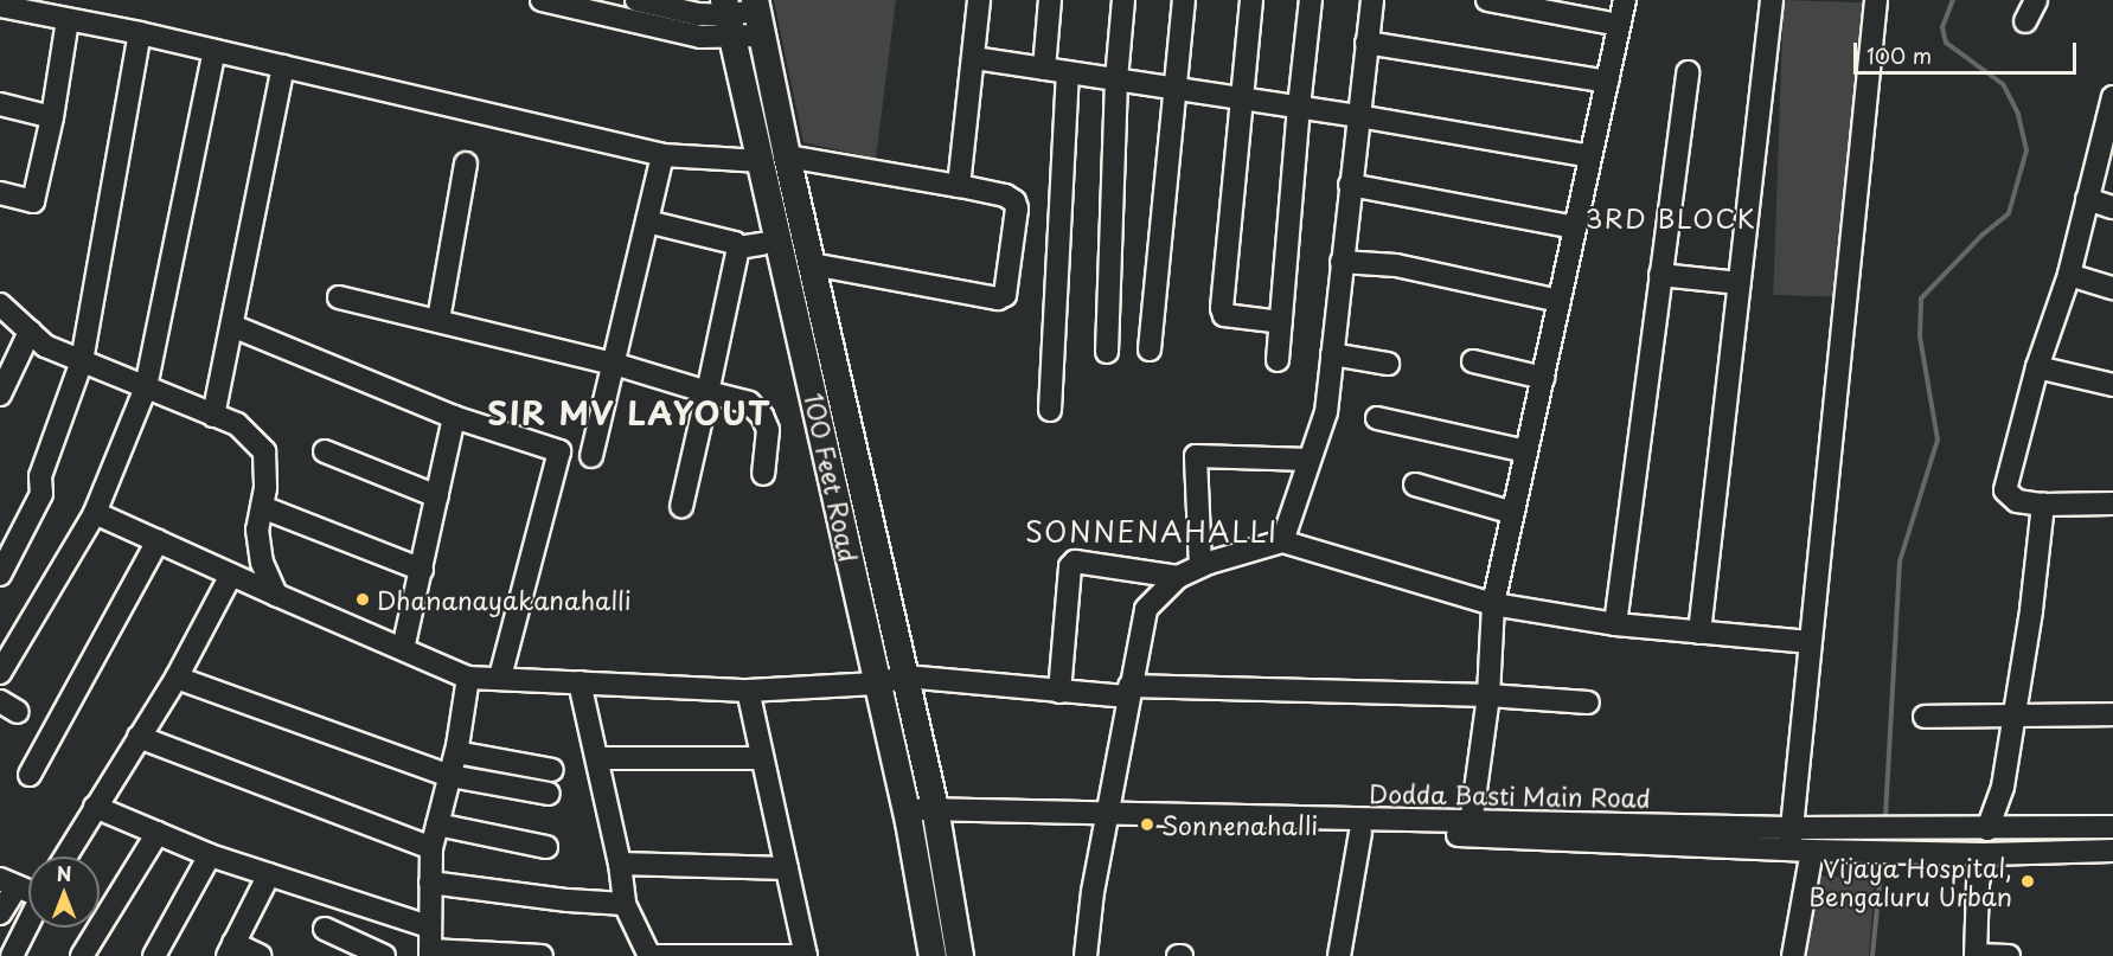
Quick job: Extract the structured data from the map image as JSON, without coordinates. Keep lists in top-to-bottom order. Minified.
{"streets":{"main road":["100 Feet Road"],"street":["Dodda Basti Main Road"]},"crossings":[["100 Feet Road","Dodda Basti Main Road"]],"districts":["3RD BLOCK","SIR MV LAYOUT","SONNENAHALLI"],"places":["Dhananayakanahalli","Sonnenahalli","Vijaya Hospital, Bengaluru Urban"],"scale_bar":"100 m","north":"top"}
